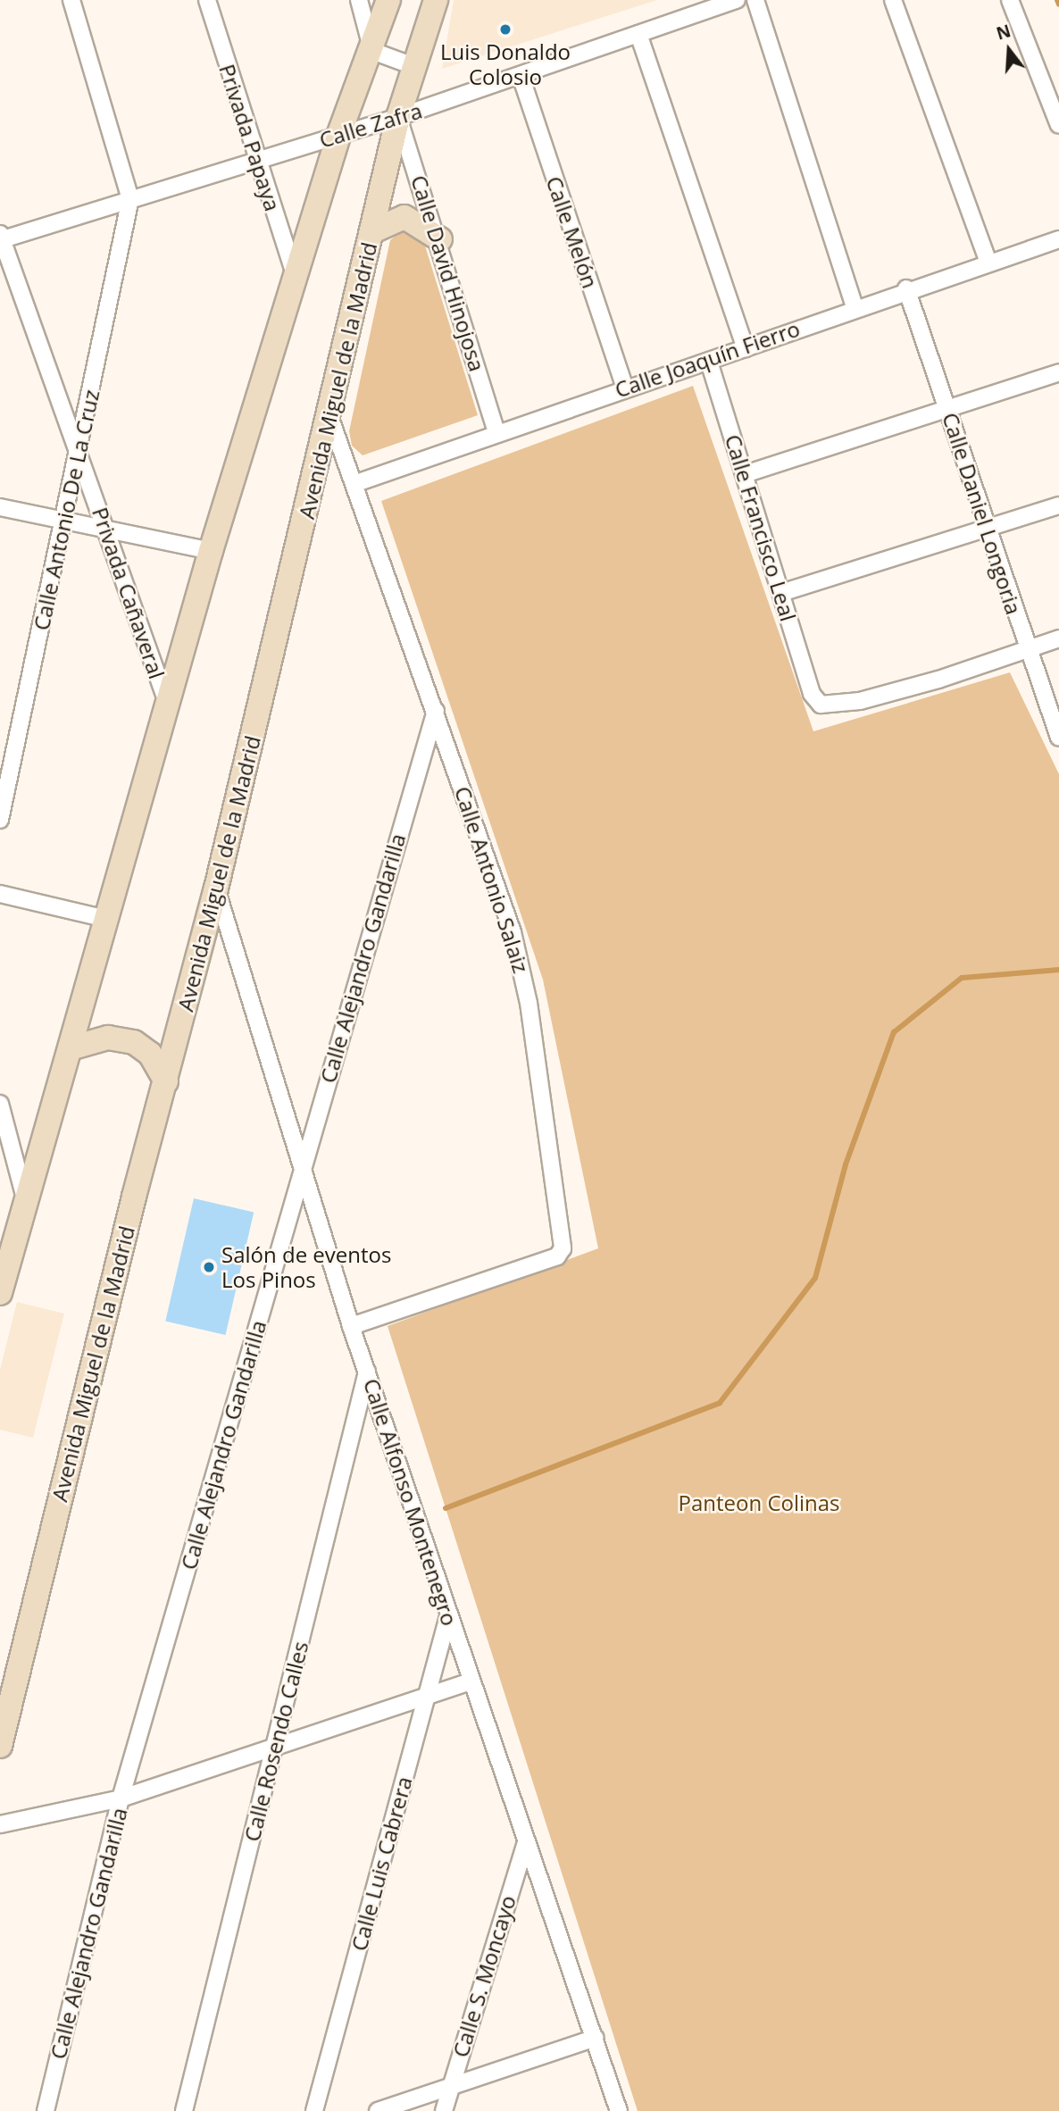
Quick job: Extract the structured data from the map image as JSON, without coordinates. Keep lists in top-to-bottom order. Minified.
{"streets":{"main road":["Avenida Miguel de la Madrid"],"street":["Calle Zafra","Privada Papaya","Calle Melón","Calle David Hinojosa","Calle Joaquín Fierro","Calle Antonio De La Cruz","Calle Daniel Longoria","Calle Francisco Leal","Privada Cañaveral","Calle Antonio Salaiz","Calle Alejandro Gandarilla","Calle Alfonso Montenegro","Calle Rosendo Calles","Calle Luis Cabrera","Calle S. Moncayo"]},"crossings":[["Calle Zafra","Privada Papaya"],["Calle Zafra","Calle Melón"],["Calle Zafra","Calle David Hinojosa"],["Calle Zafra","Avenida Miguel de la Madrid"],["Calle Zafra","Calle Antonio De La Cruz"],["Calle Zafra","Privada Cañaveral"],["Calle Melón","Calle Joaquín Fierro"],["Calle David Hinojosa","Calle Joaquín Fierro"],["Calle David Hinojosa","Avenida Miguel de la Madrid"],["Calle Joaquín Fierro","Calle Daniel Longoria"],["Calle Joaquín Fierro","Calle Francisco Leal"],["Calle Joaquín Fierro","Calle Antonio Salaiz"],["Avenida Miguel de la Madrid","Calle Antonio Salaiz"],["Avenida Miguel de la Madrid","Calle Alfonso Montenegro"],["Calle Antonio De La Cruz","Privada Cañaveral"],["Calle Daniel Longoria","Calle Francisco Leal"],["Calle Antonio Salaiz","Calle Alejandro Gandarilla"],["Calle Antonio Salaiz","Calle Alfonso Montenegro"],["Calle Alejandro Gandarilla","Calle Alfonso Montenegro"],["Calle Alfonso Montenegro","Calle Rosendo Calles"],["Calle Alfonso Montenegro","Calle Luis Cabrera"],["Calle Alfonso Montenegro","Calle S. Moncayo"]],"parks":["Panteon Colinas"],"places":["Luis Donaldo Colosio","Salón de eventos Los Pinos"],"north":"top"}
